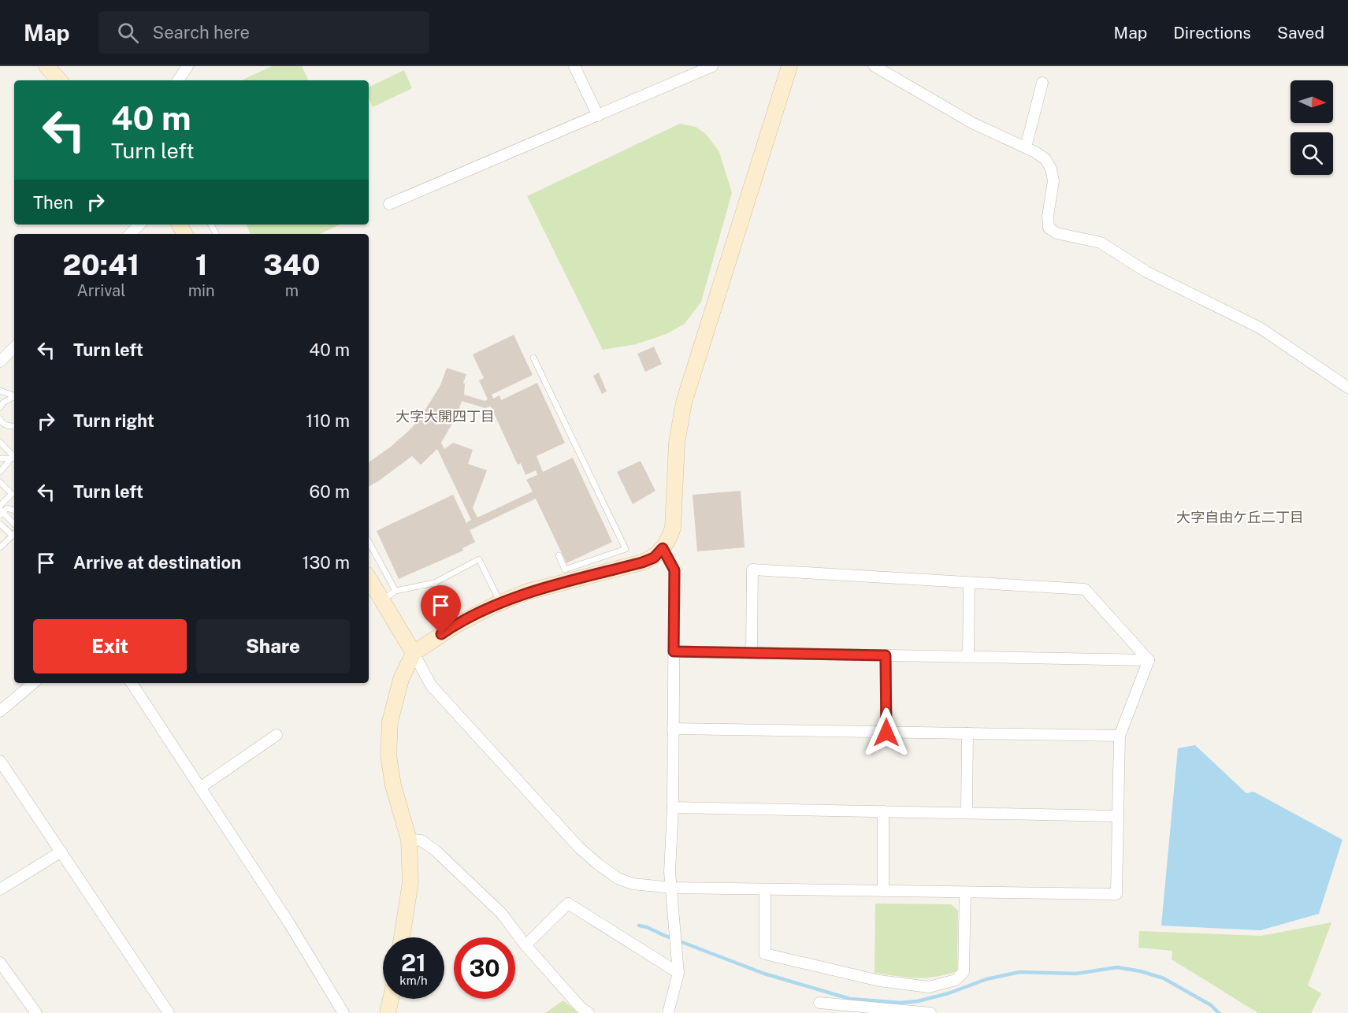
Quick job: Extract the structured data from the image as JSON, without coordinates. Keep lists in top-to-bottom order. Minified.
{"districts":["大字大開四丁目","大字自由ケ丘二丁目"],"north":"right","page":{"header":"Map","search":"Search here","nav":["Map","Directions","Saved"],"turn":["40 m","Turn left"],"then":"Then","eta":["20:41","Arrival","1","min","340","m"],"list":[{"name":"Turn left","value":"40 m"},{"name":"Turn right","value":"110 m"},{"name":"Turn left","value":"60 m"},{"name":"Arrive at destination","value":"130 m"}],"buttons":["Exit","Share"],"speed":"21 km/h","limit":"30"}}
